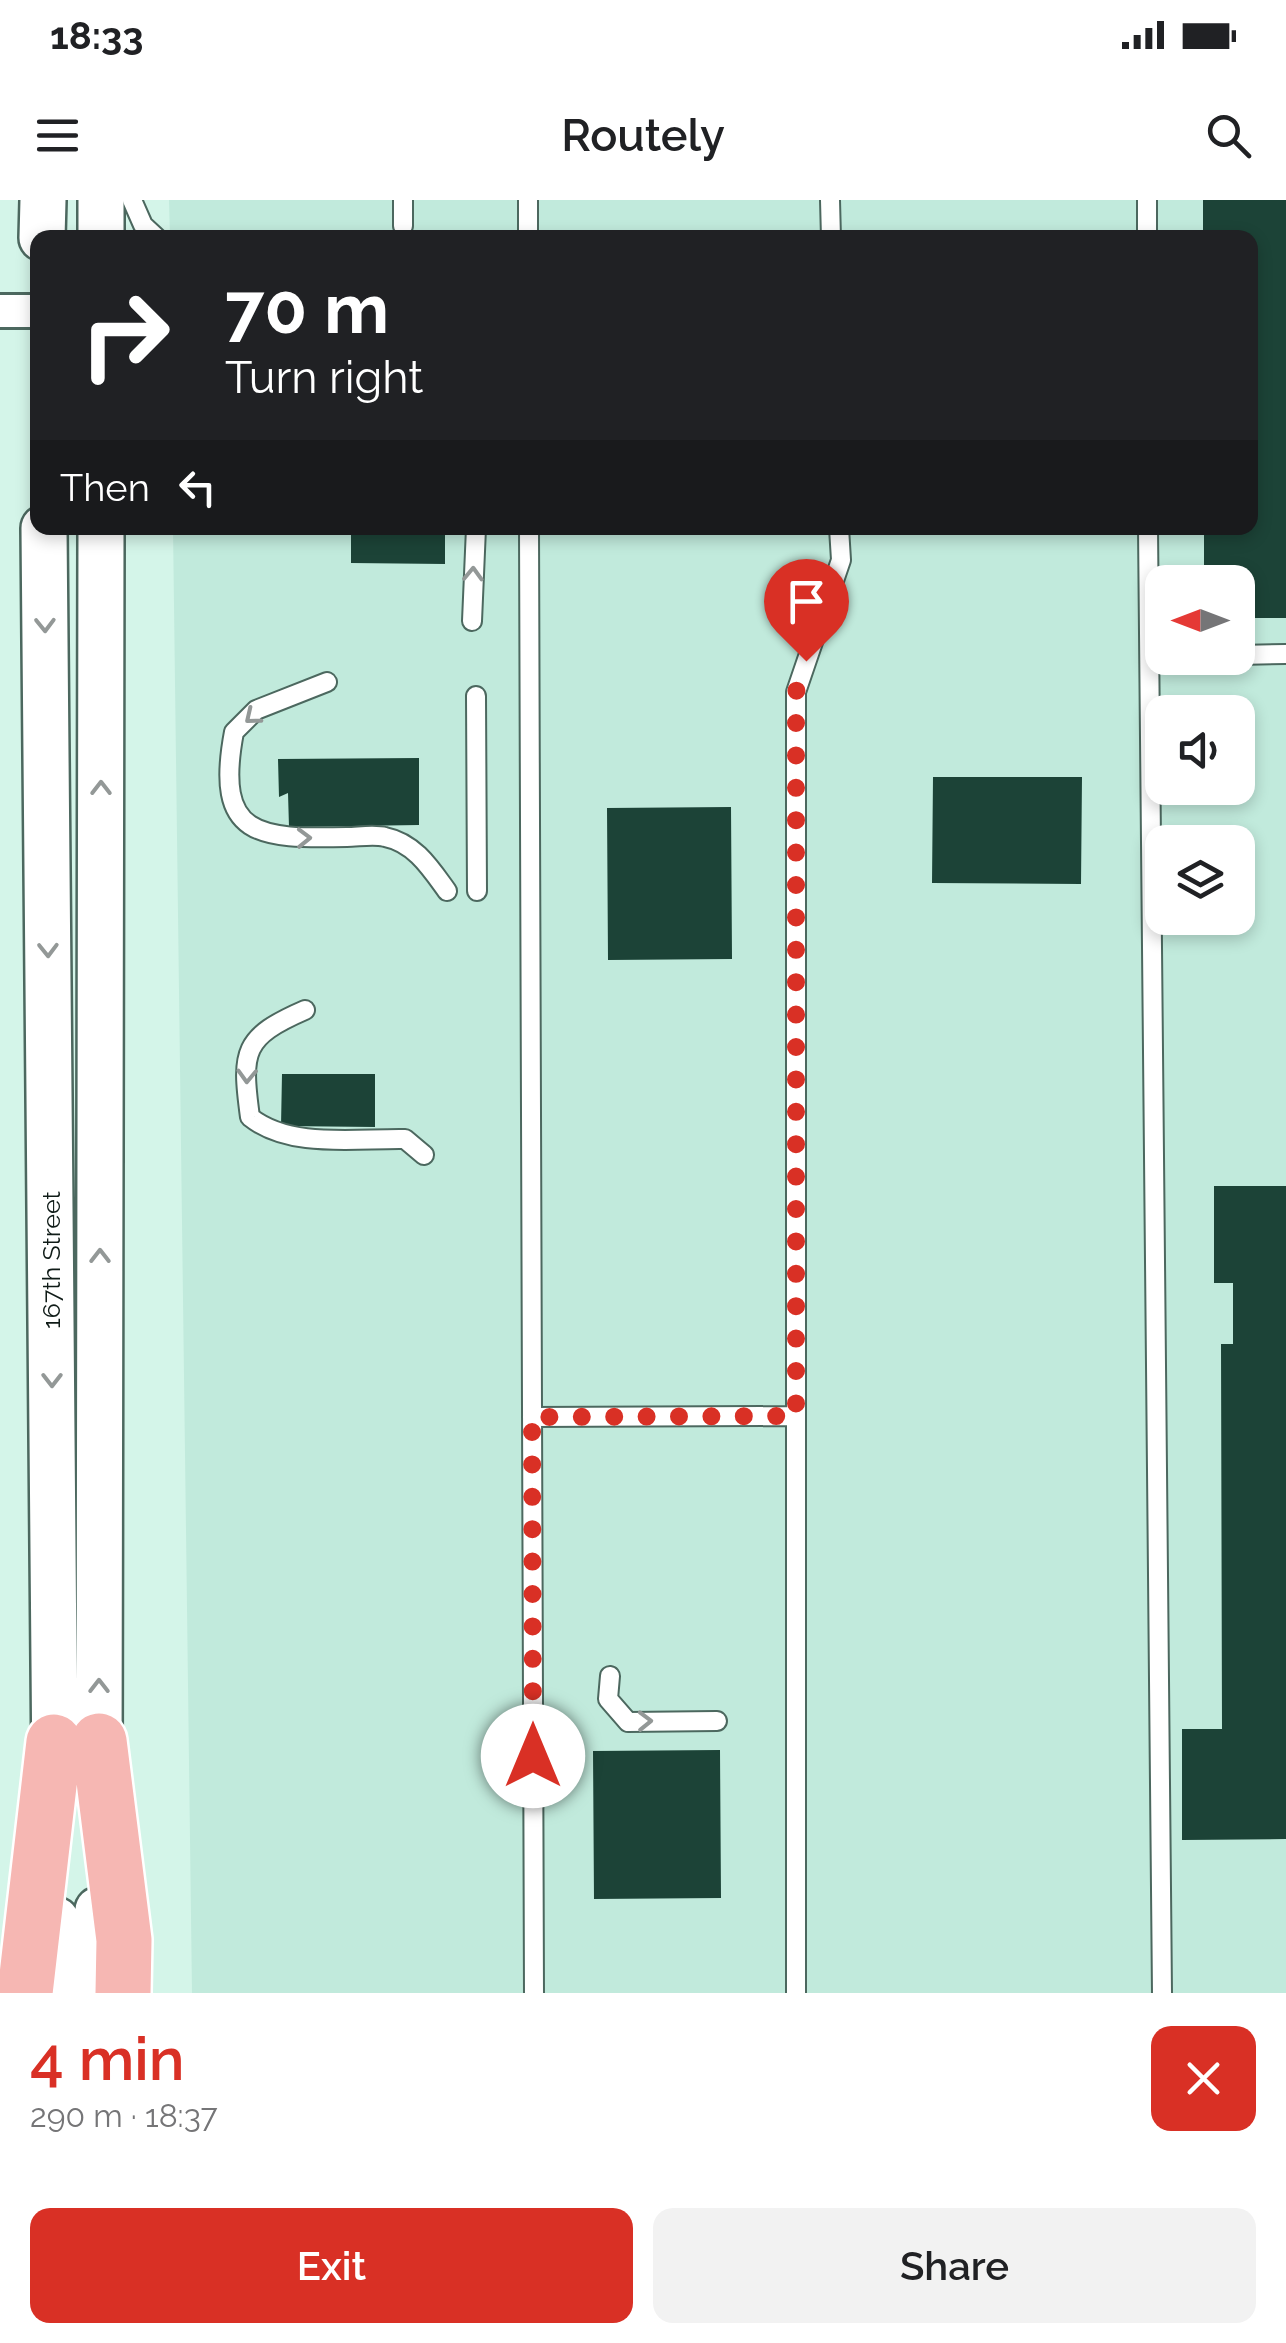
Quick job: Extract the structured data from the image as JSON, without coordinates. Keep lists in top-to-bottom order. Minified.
{"streets":{"main road":["167th Street"]},"north":"left","page":{"status":"18:33","header":"Routely","turn":["70 m","Turn right"],"then":"Then","heading":["4 min","290 m · 18:37"],"buttons":["Exit","Share"]}}
